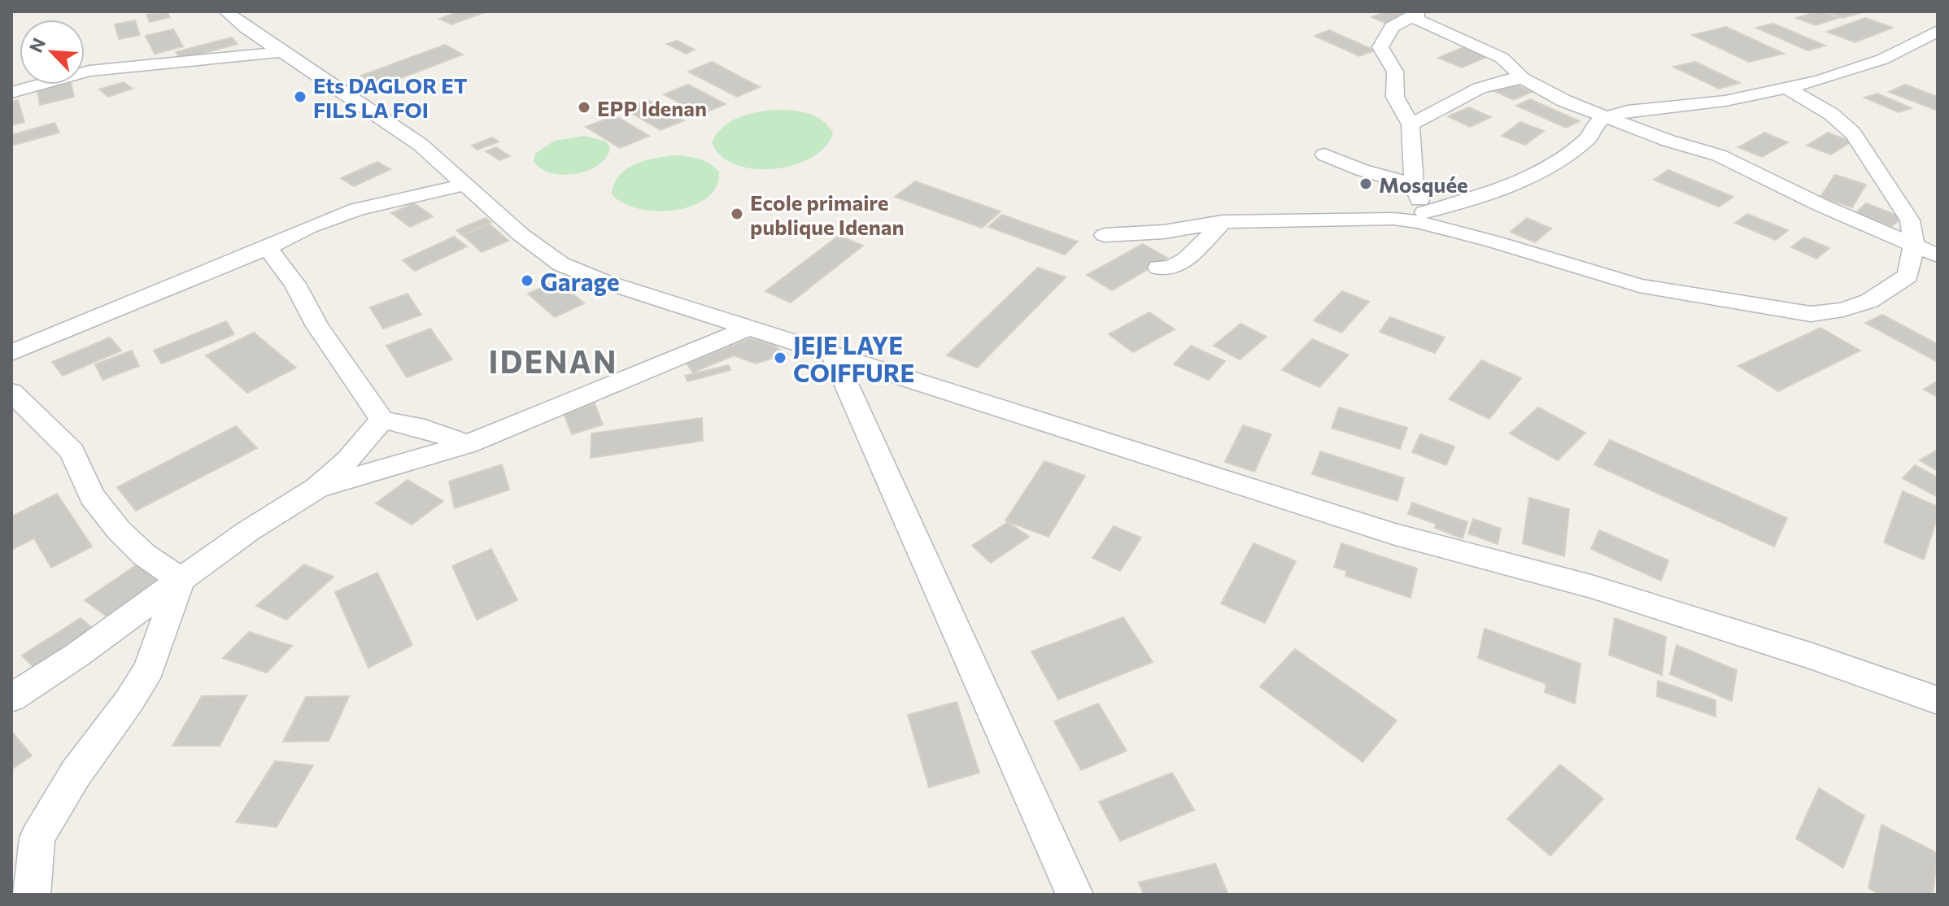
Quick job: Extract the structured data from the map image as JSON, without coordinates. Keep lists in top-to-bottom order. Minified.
{"districts":["IDENAN"],"places":["Ets DAGLOR ET FILS LA FOI","EPP Idenan","Mosquée","Ecole primaire publique Idenan","Garage","JEJE LAYE COIFFURE"],"north":"top left"}
